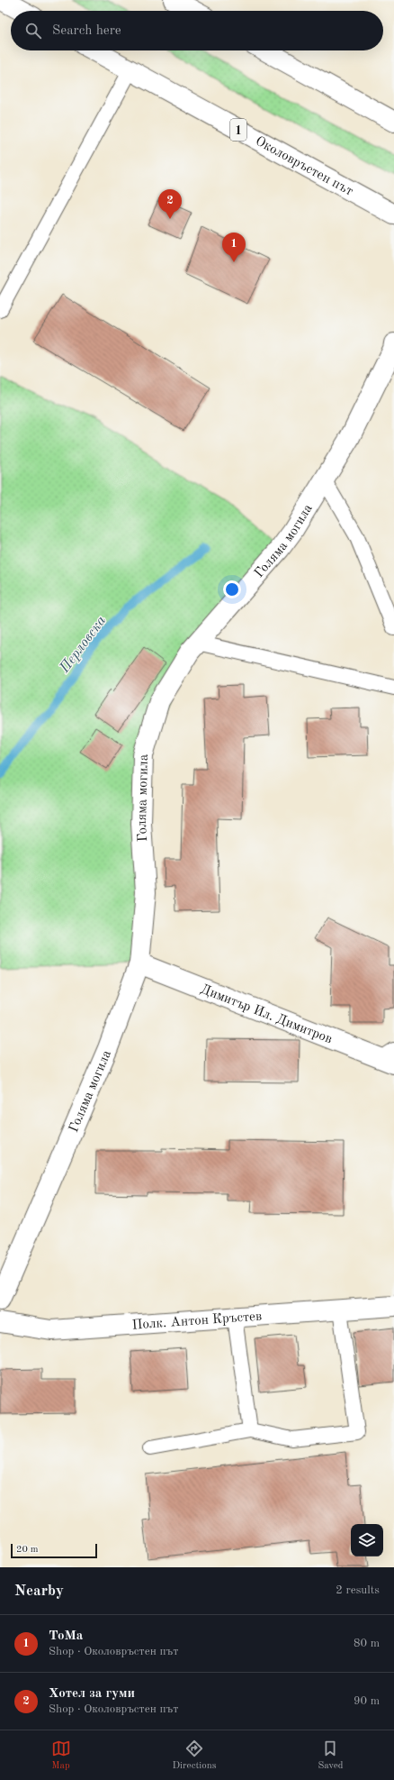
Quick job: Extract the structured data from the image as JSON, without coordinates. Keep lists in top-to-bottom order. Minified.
{"streets":{"main road":["1","Околовръстен път","Голяма могила","Димитър Ил. Димитров","Полк. Антон Кръстев"]},"crossings":[["Голяма могила","Димитър Ил. Димитров"]],"water":["Перловска"],"scale_bar":"20 m","page":{"search":"Search here","pins":["2","1"],"scale":"20 m","heading":["Nearby","2 results"],"list":[{"mark":"1","name":"ТоМа","note":"Shop · Околовръстен път","value":"80 m"},{"mark":"2","name":"Хотел за гуми","note":"Shop · Околовръстен път","value":"90 m"}],"nav":["Map","Directions","Saved"]}}
